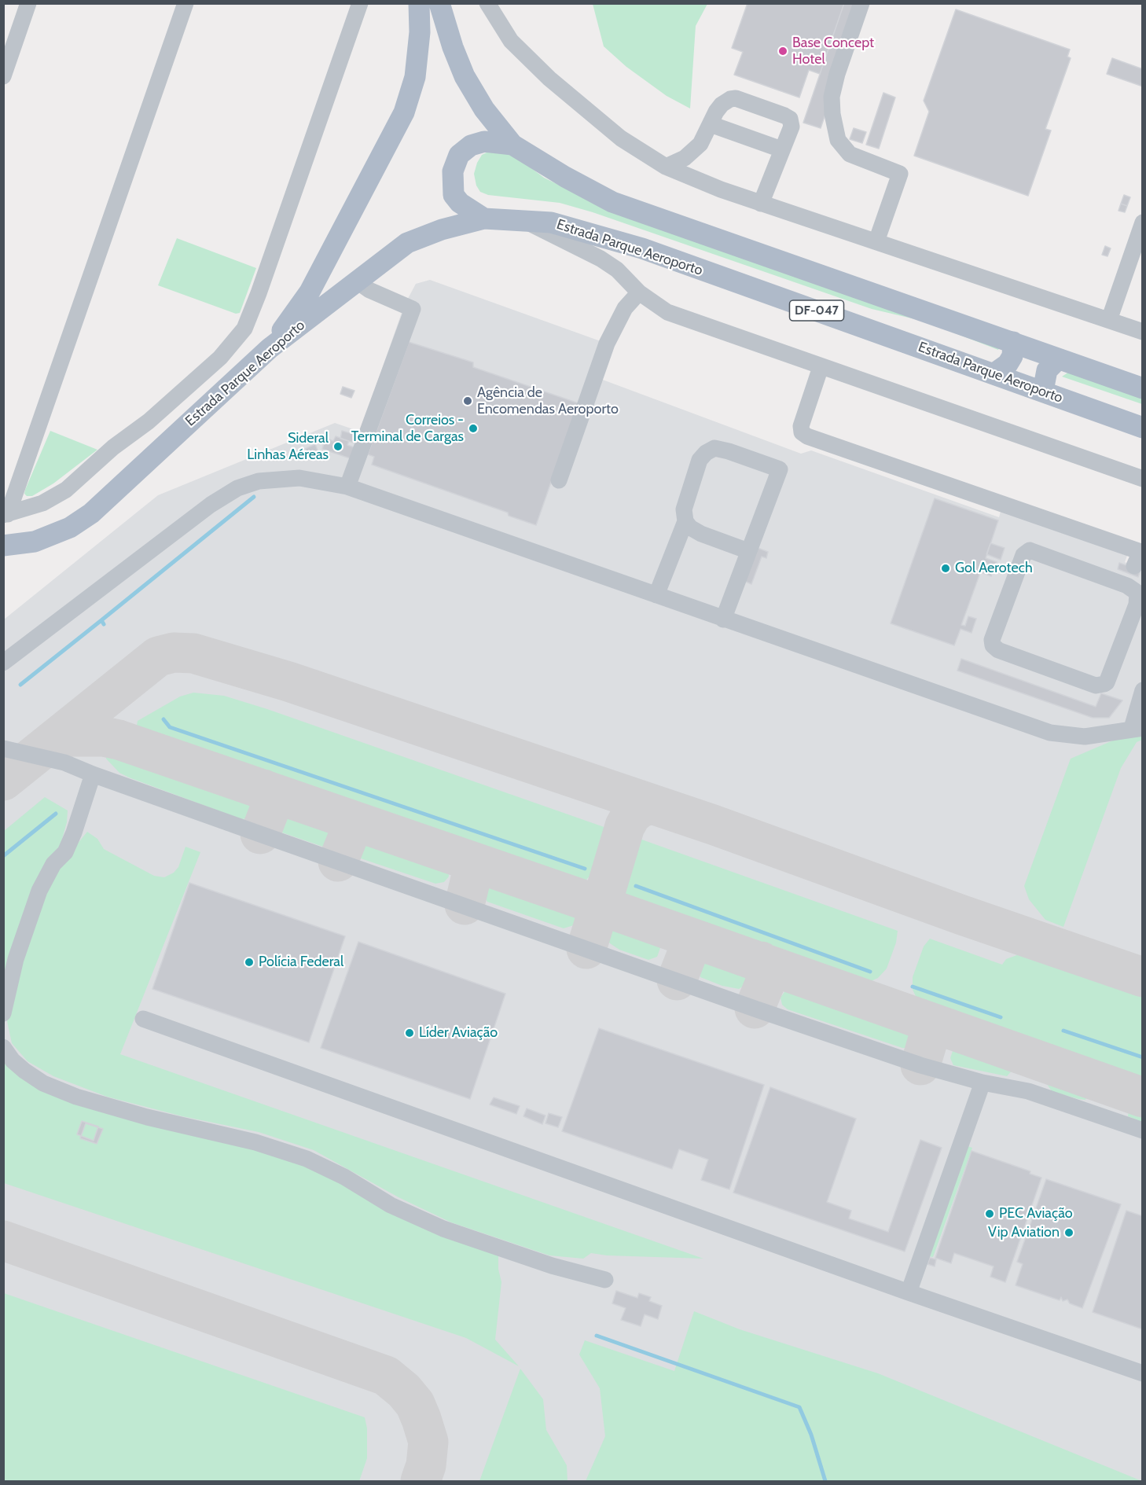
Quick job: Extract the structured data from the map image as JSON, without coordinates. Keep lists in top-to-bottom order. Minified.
{"streets":{"main road":["Estrada Parque Aeroporto","DF-047"]},"places":["Base Concept Hotel","Agência de Encomendas Aeroporto","Correios - Terminal de Cargas","Sideral Linhas Aéreas","Gol Aerotech","Polícia Federal","Líder Aviação","PEC Aviação","Vip Aviation"]}
